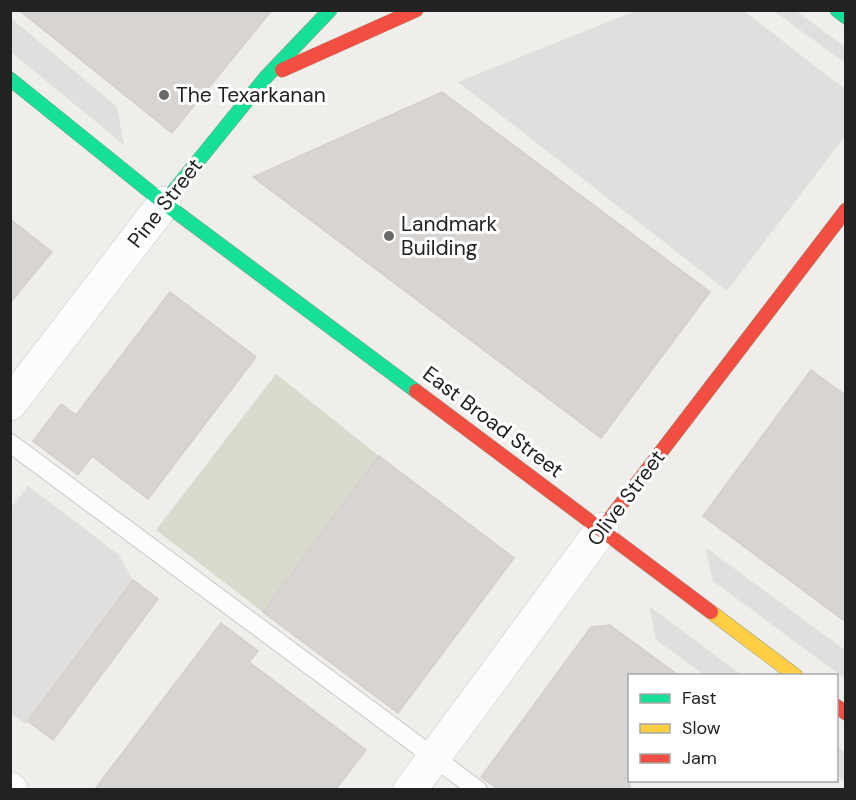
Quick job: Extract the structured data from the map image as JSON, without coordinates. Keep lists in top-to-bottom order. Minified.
{"streets":{"street":["Pine Street","East Broad Street","Olive Street"]},"crossings":[["Pine Street","East Broad Street"],["East Broad Street","Olive Street"]],"places":["The Texarkanan","Landmark Building"],"legend":["Fast","Slow","Jam"]}
